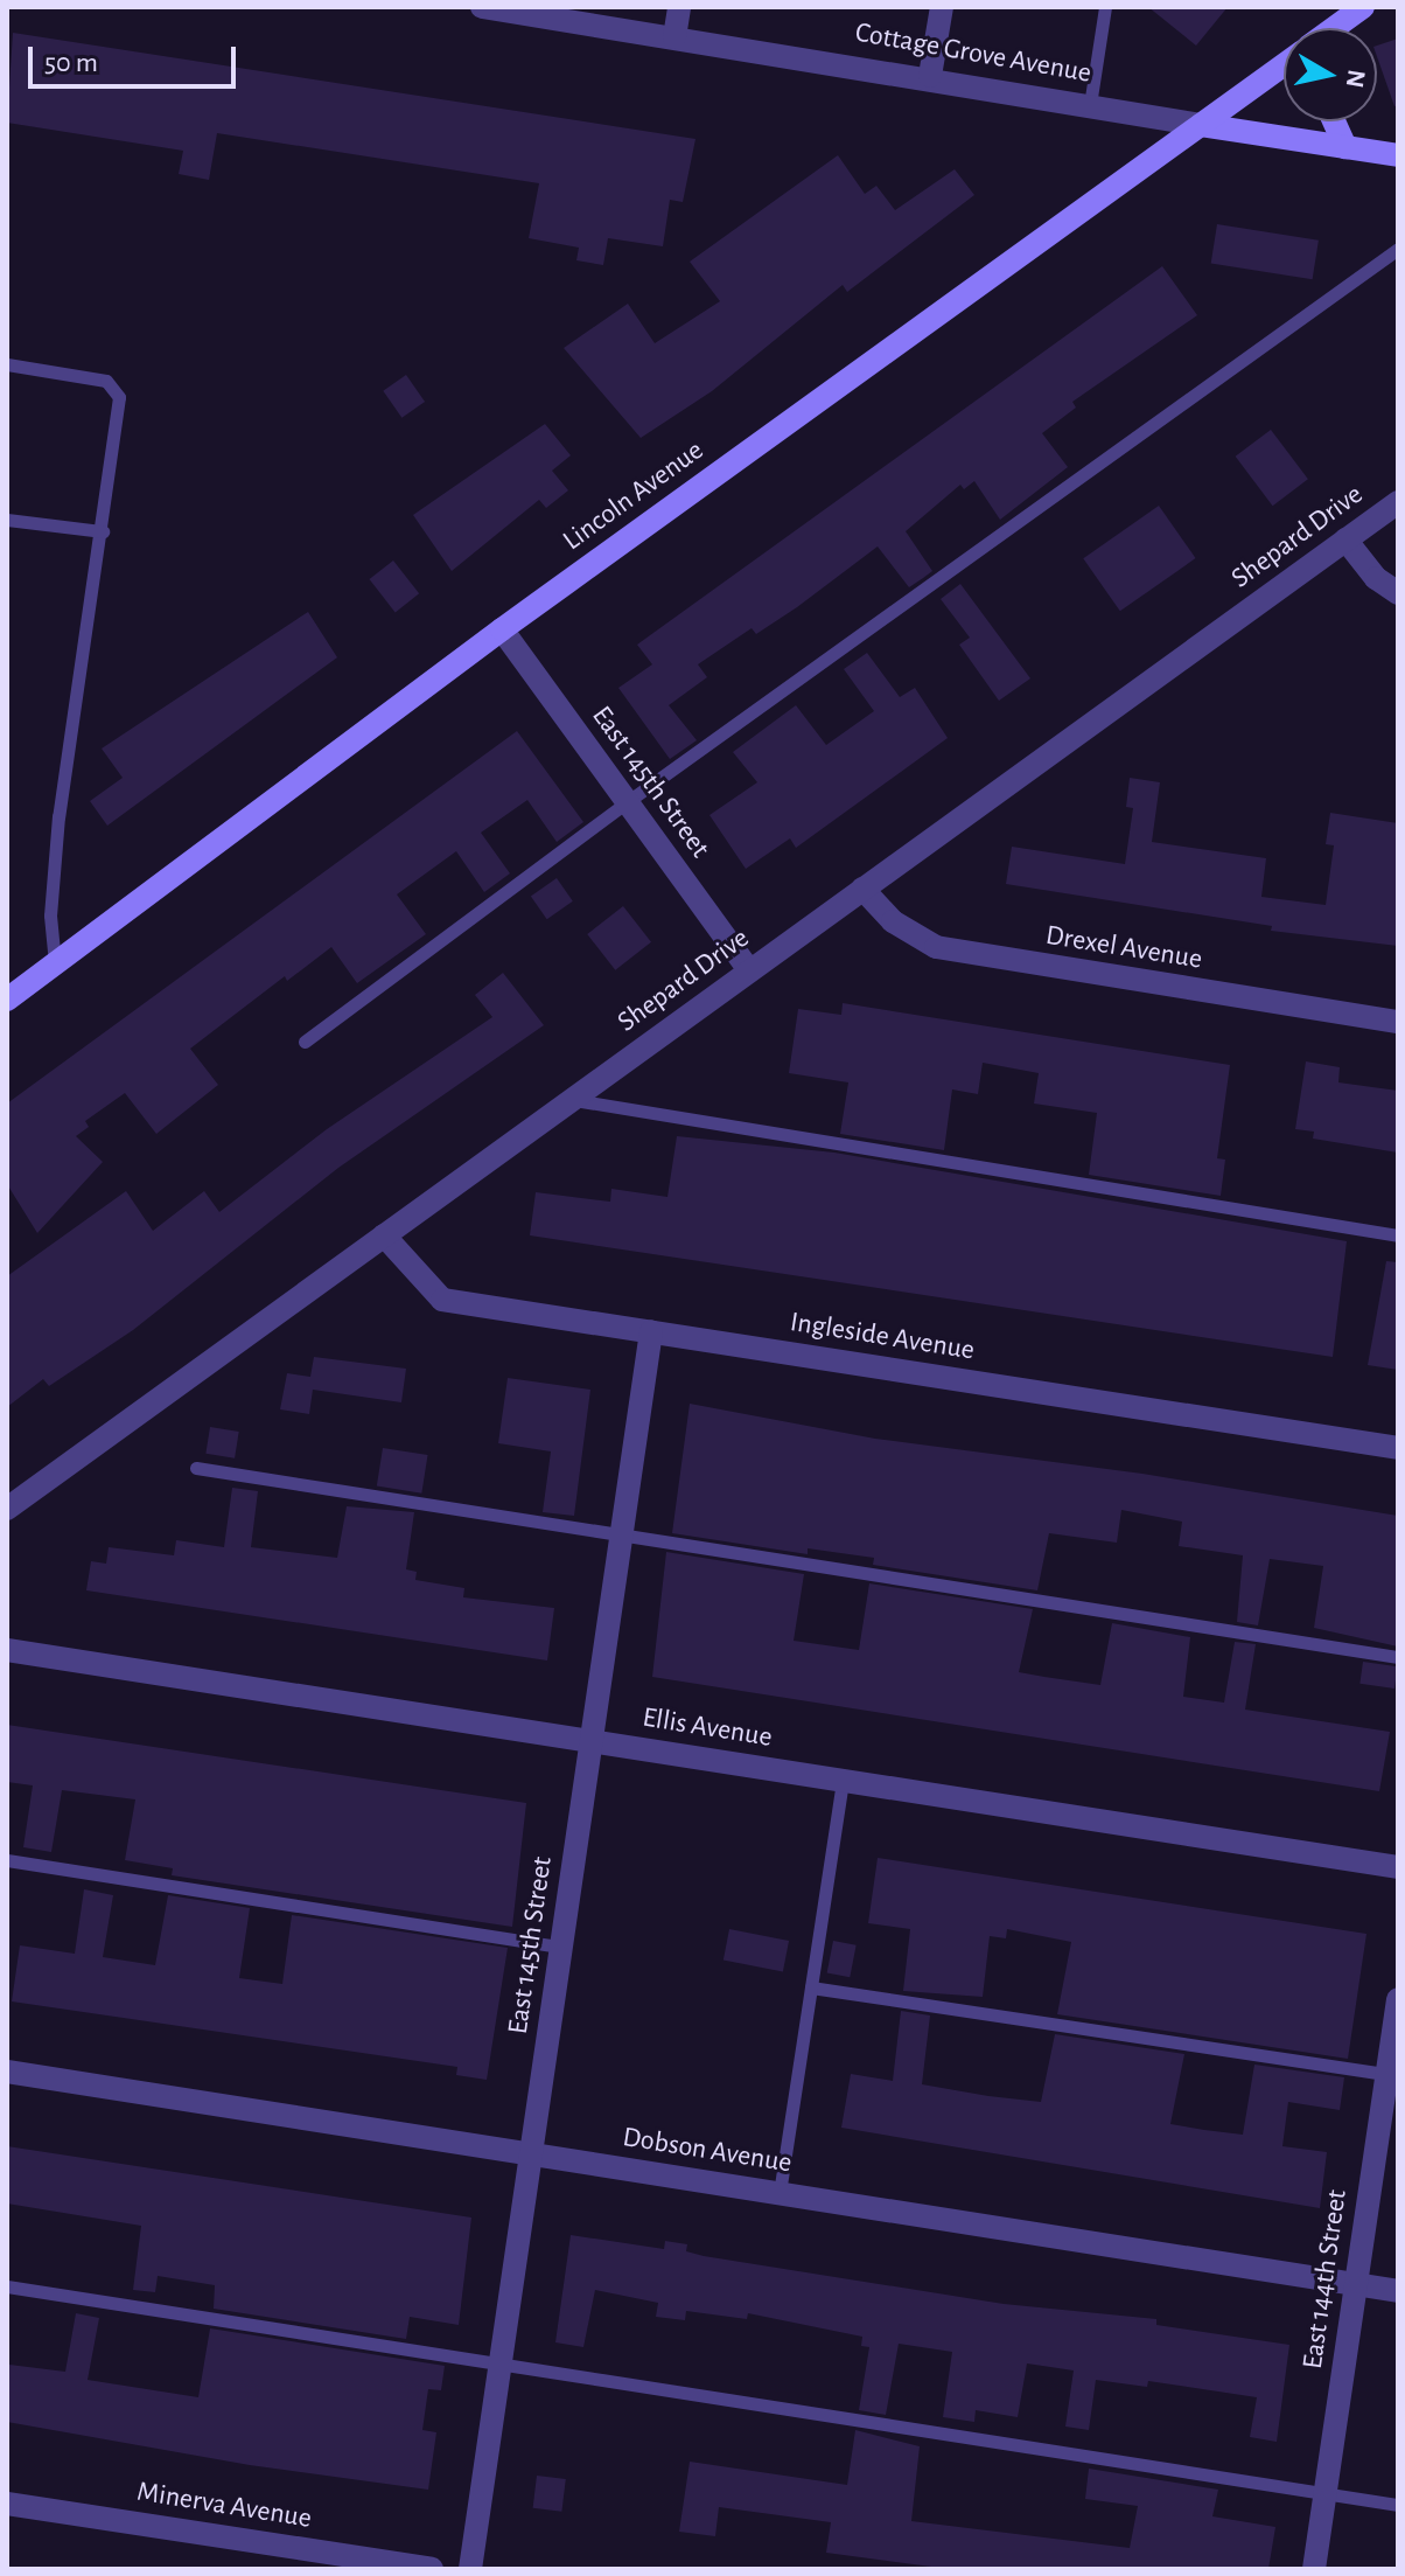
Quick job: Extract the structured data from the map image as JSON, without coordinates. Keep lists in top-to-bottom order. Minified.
{"streets":{"street":["Cottage Grove Avenue","Lincoln Avenue","Shepard Drive","East 145th Street","Drexel Avenue","Ingleside Avenue","Ellis Avenue","Dobson Avenue","East 144th Street","Minerva Avenue"]},"crossings":[["Cottage Grove Avenue","Lincoln Avenue"],["Lincoln Avenue","East 145th Street"],["Shepard Drive","East 145th Street"],["Shepard Drive","Drexel Avenue"],["Shepard Drive","Ingleside Avenue"],["East 145th Street","Ingleside Avenue"],["East 145th Street","Ellis Avenue"],["East 145th Street","Dobson Avenue"],["Dobson Avenue","East 144th Street"]],"scale_bar":"50 m","north":"right"}
